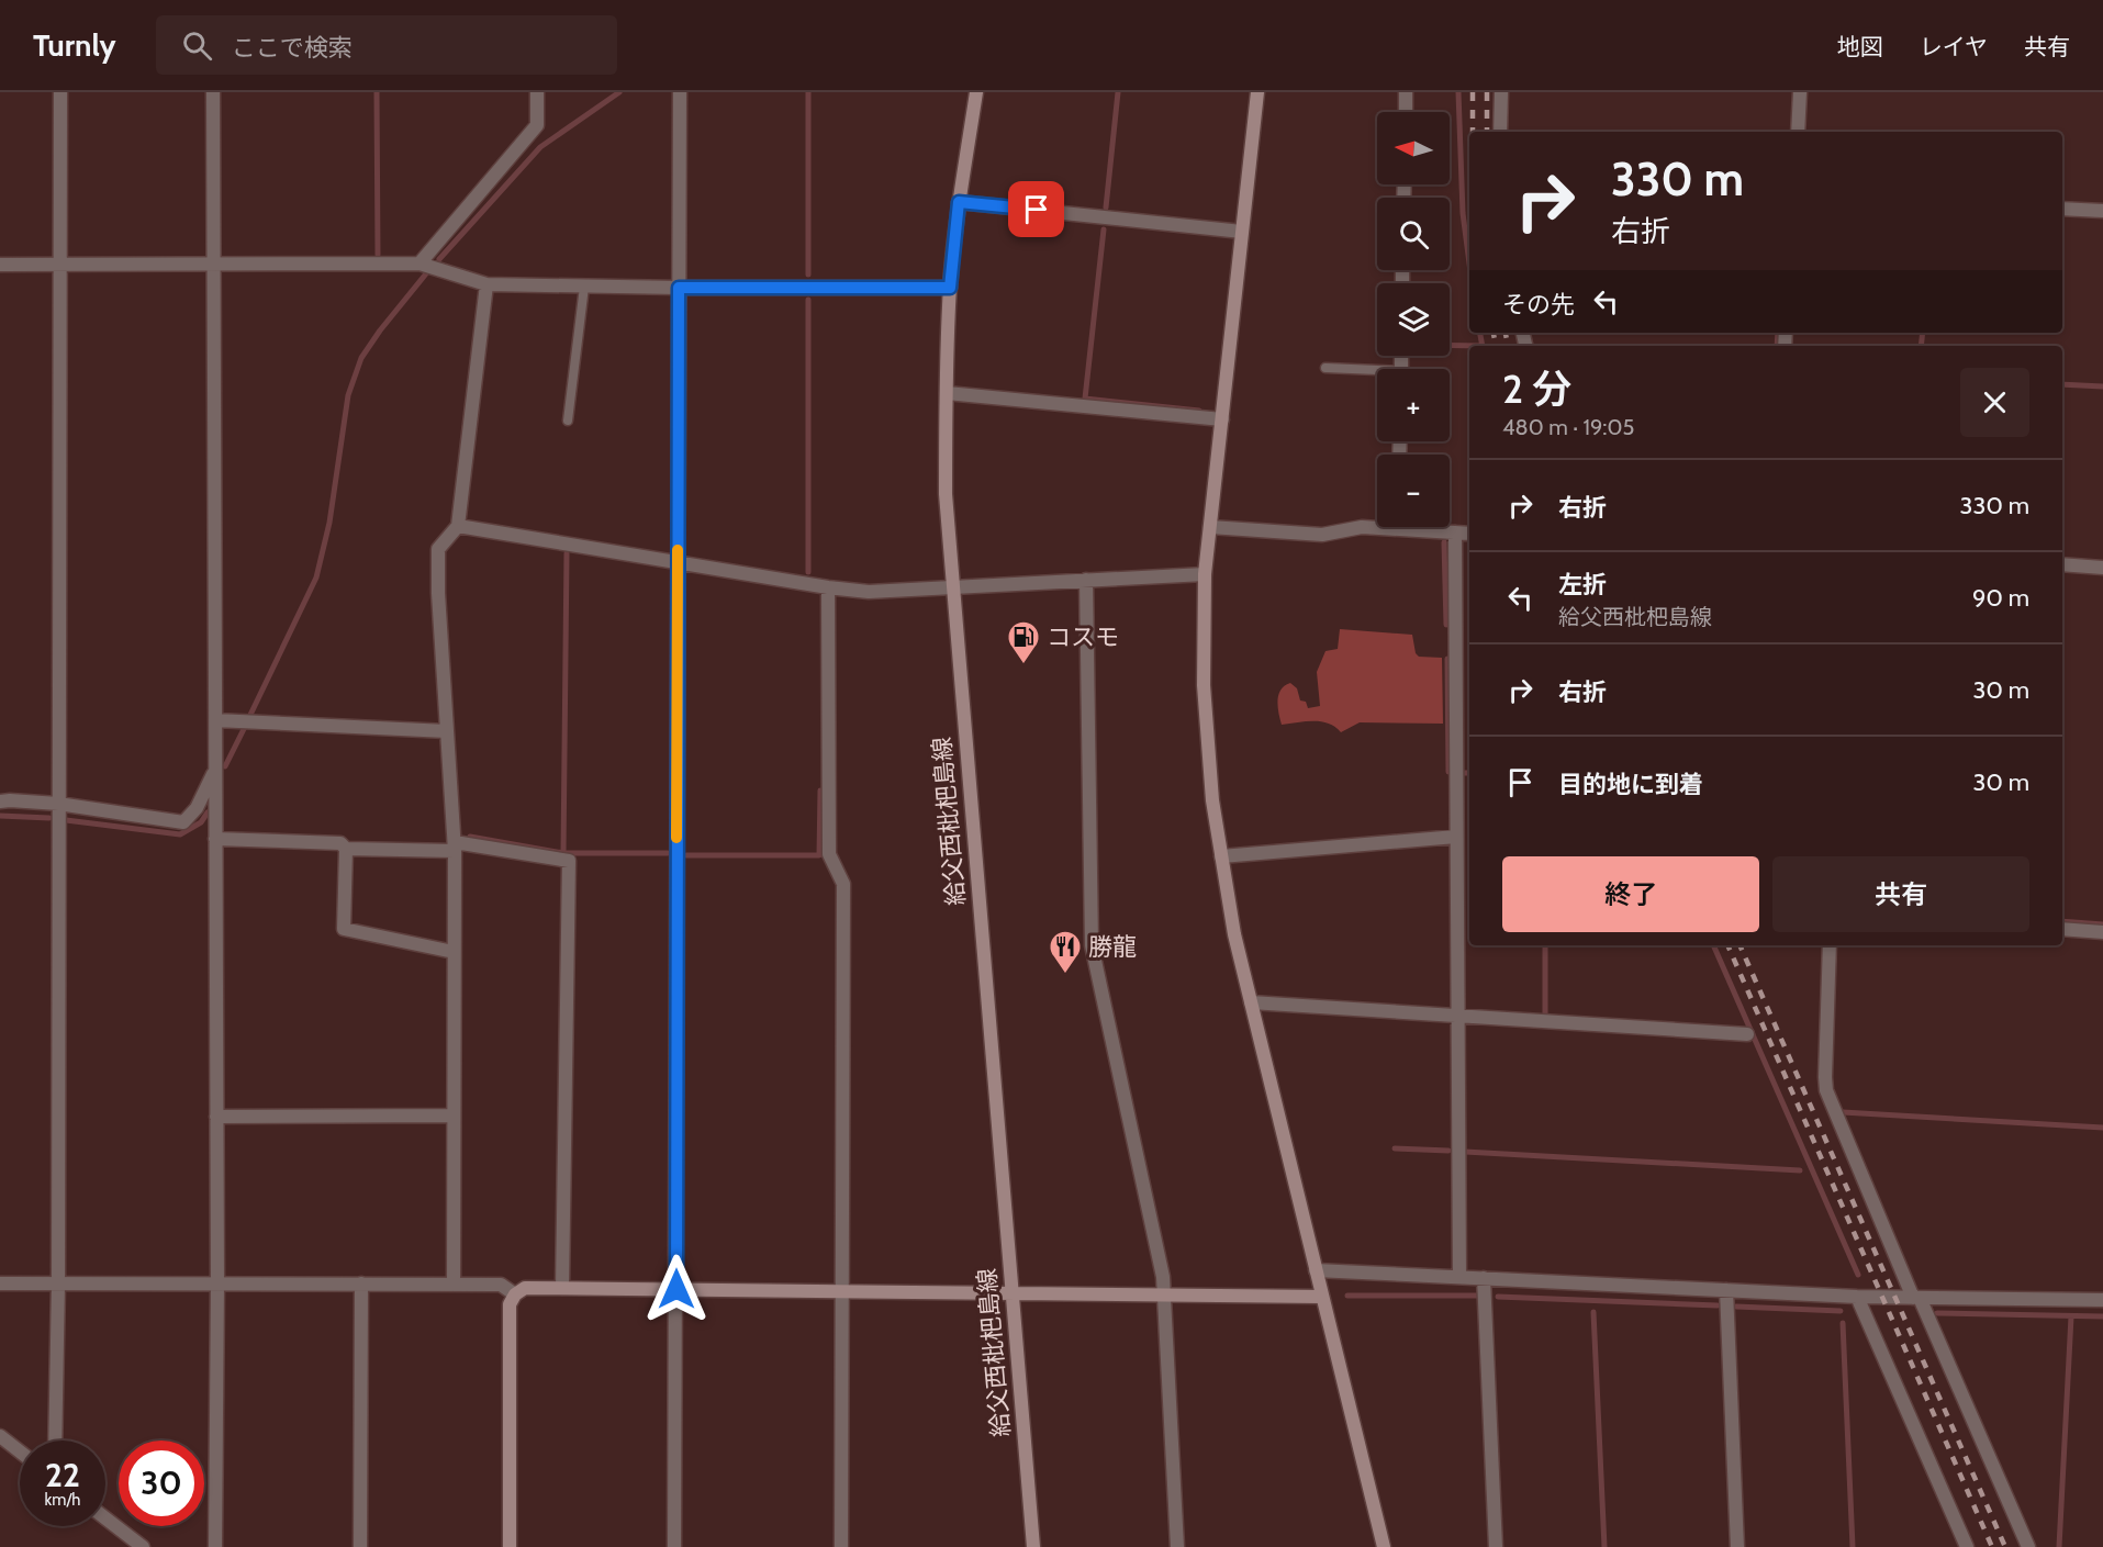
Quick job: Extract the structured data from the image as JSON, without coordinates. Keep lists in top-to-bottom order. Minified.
{"streets":{"street":["給父西枇杷島線"]},"places":{"fuel station":["コスモ"],"restaurant":["勝龍"]},"north":"left","page":{"header":"Turnly","search":"ここで検索","nav":["地図","レイヤ","共有"],"map_buttons":["+","−"],"turn":["330 m","右折"],"then":"その先","heading":["2 分","480 m · 19:05"],"list":[{"name":"右折","value":"330 m"},{"name":"左折","note":"給父西枇杷島線","value":"90 m"},{"name":"右折","value":"30 m"},{"name":"目的地に到着","value":"30 m"}],"buttons":["終了","共有"],"speed":"22 km/h","limit":"30"}}
